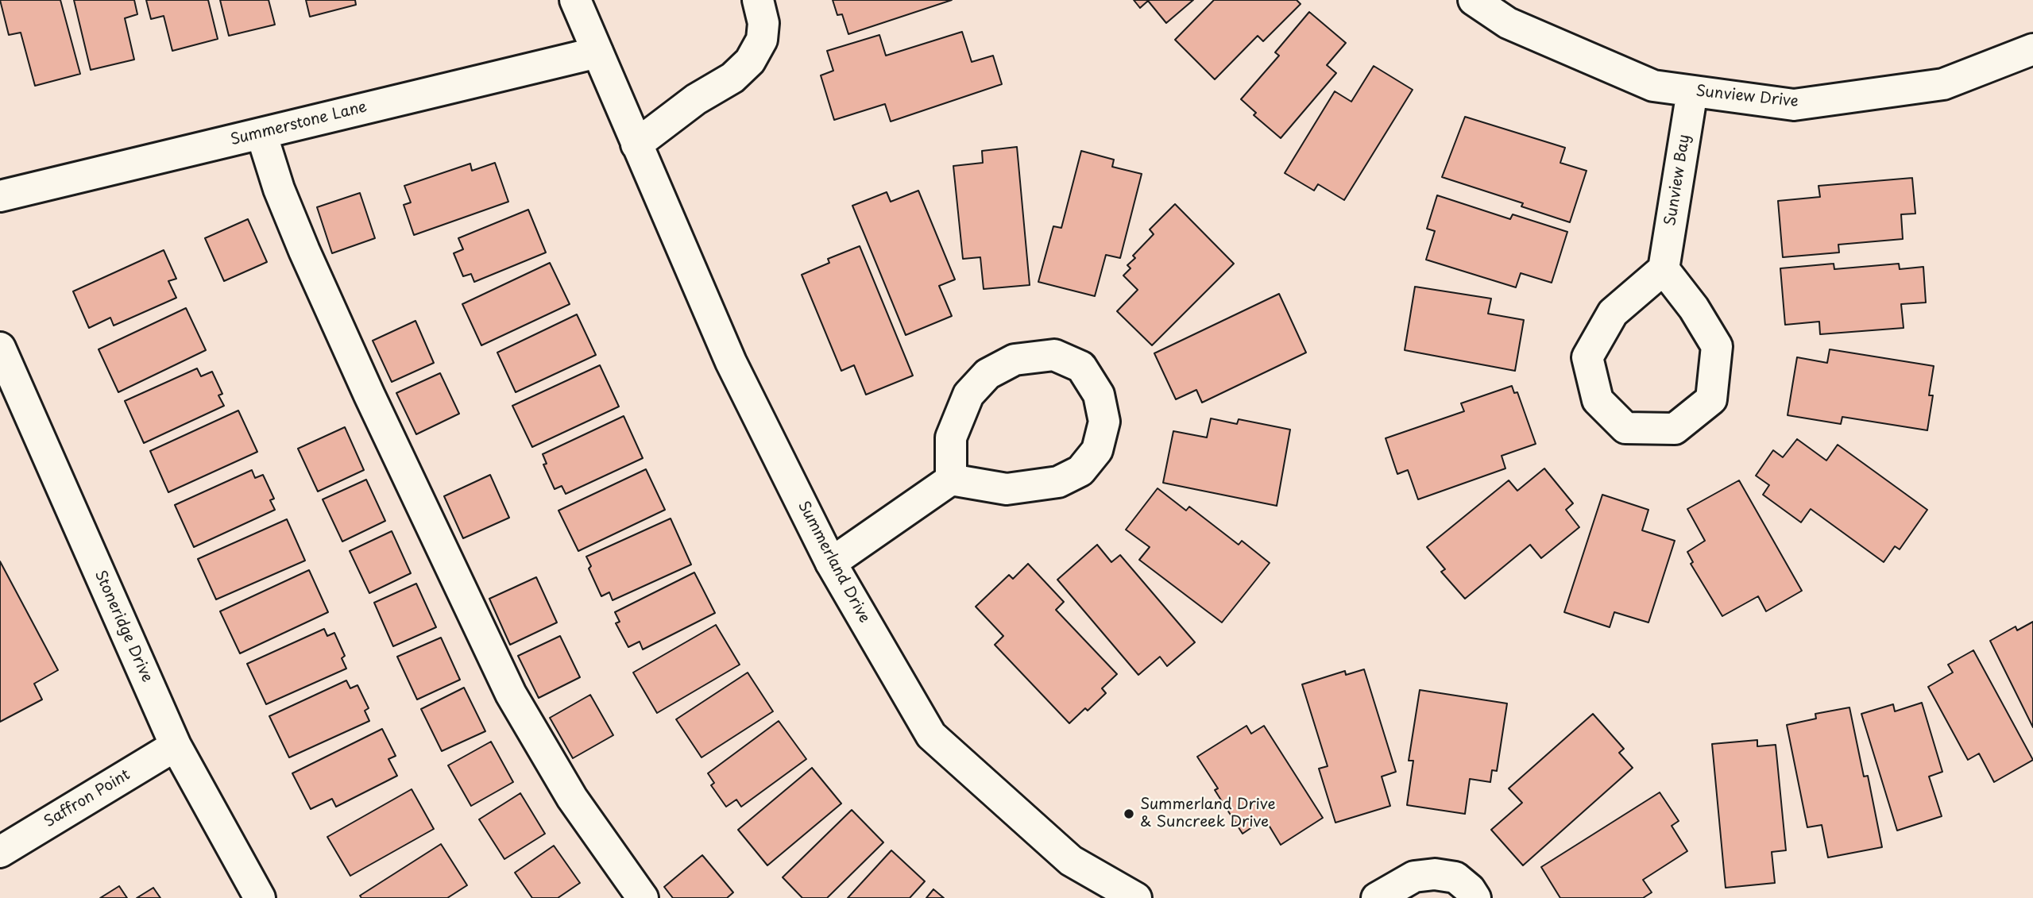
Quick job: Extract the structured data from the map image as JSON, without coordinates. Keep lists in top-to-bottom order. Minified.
{"streets":{"street":["Sunview Drive","Summerstone Lane","Sunview Bay","Summerland Drive","Stoneridge Drive","Saffron Point"]},"crossings":[["Sunview Drive","Sunview Bay"],["Summerstone Lane","Summerland Drive"],["Stoneridge Drive","Saffron Point"]],"places":["Summerland Drive & Suncreek Drive"]}
